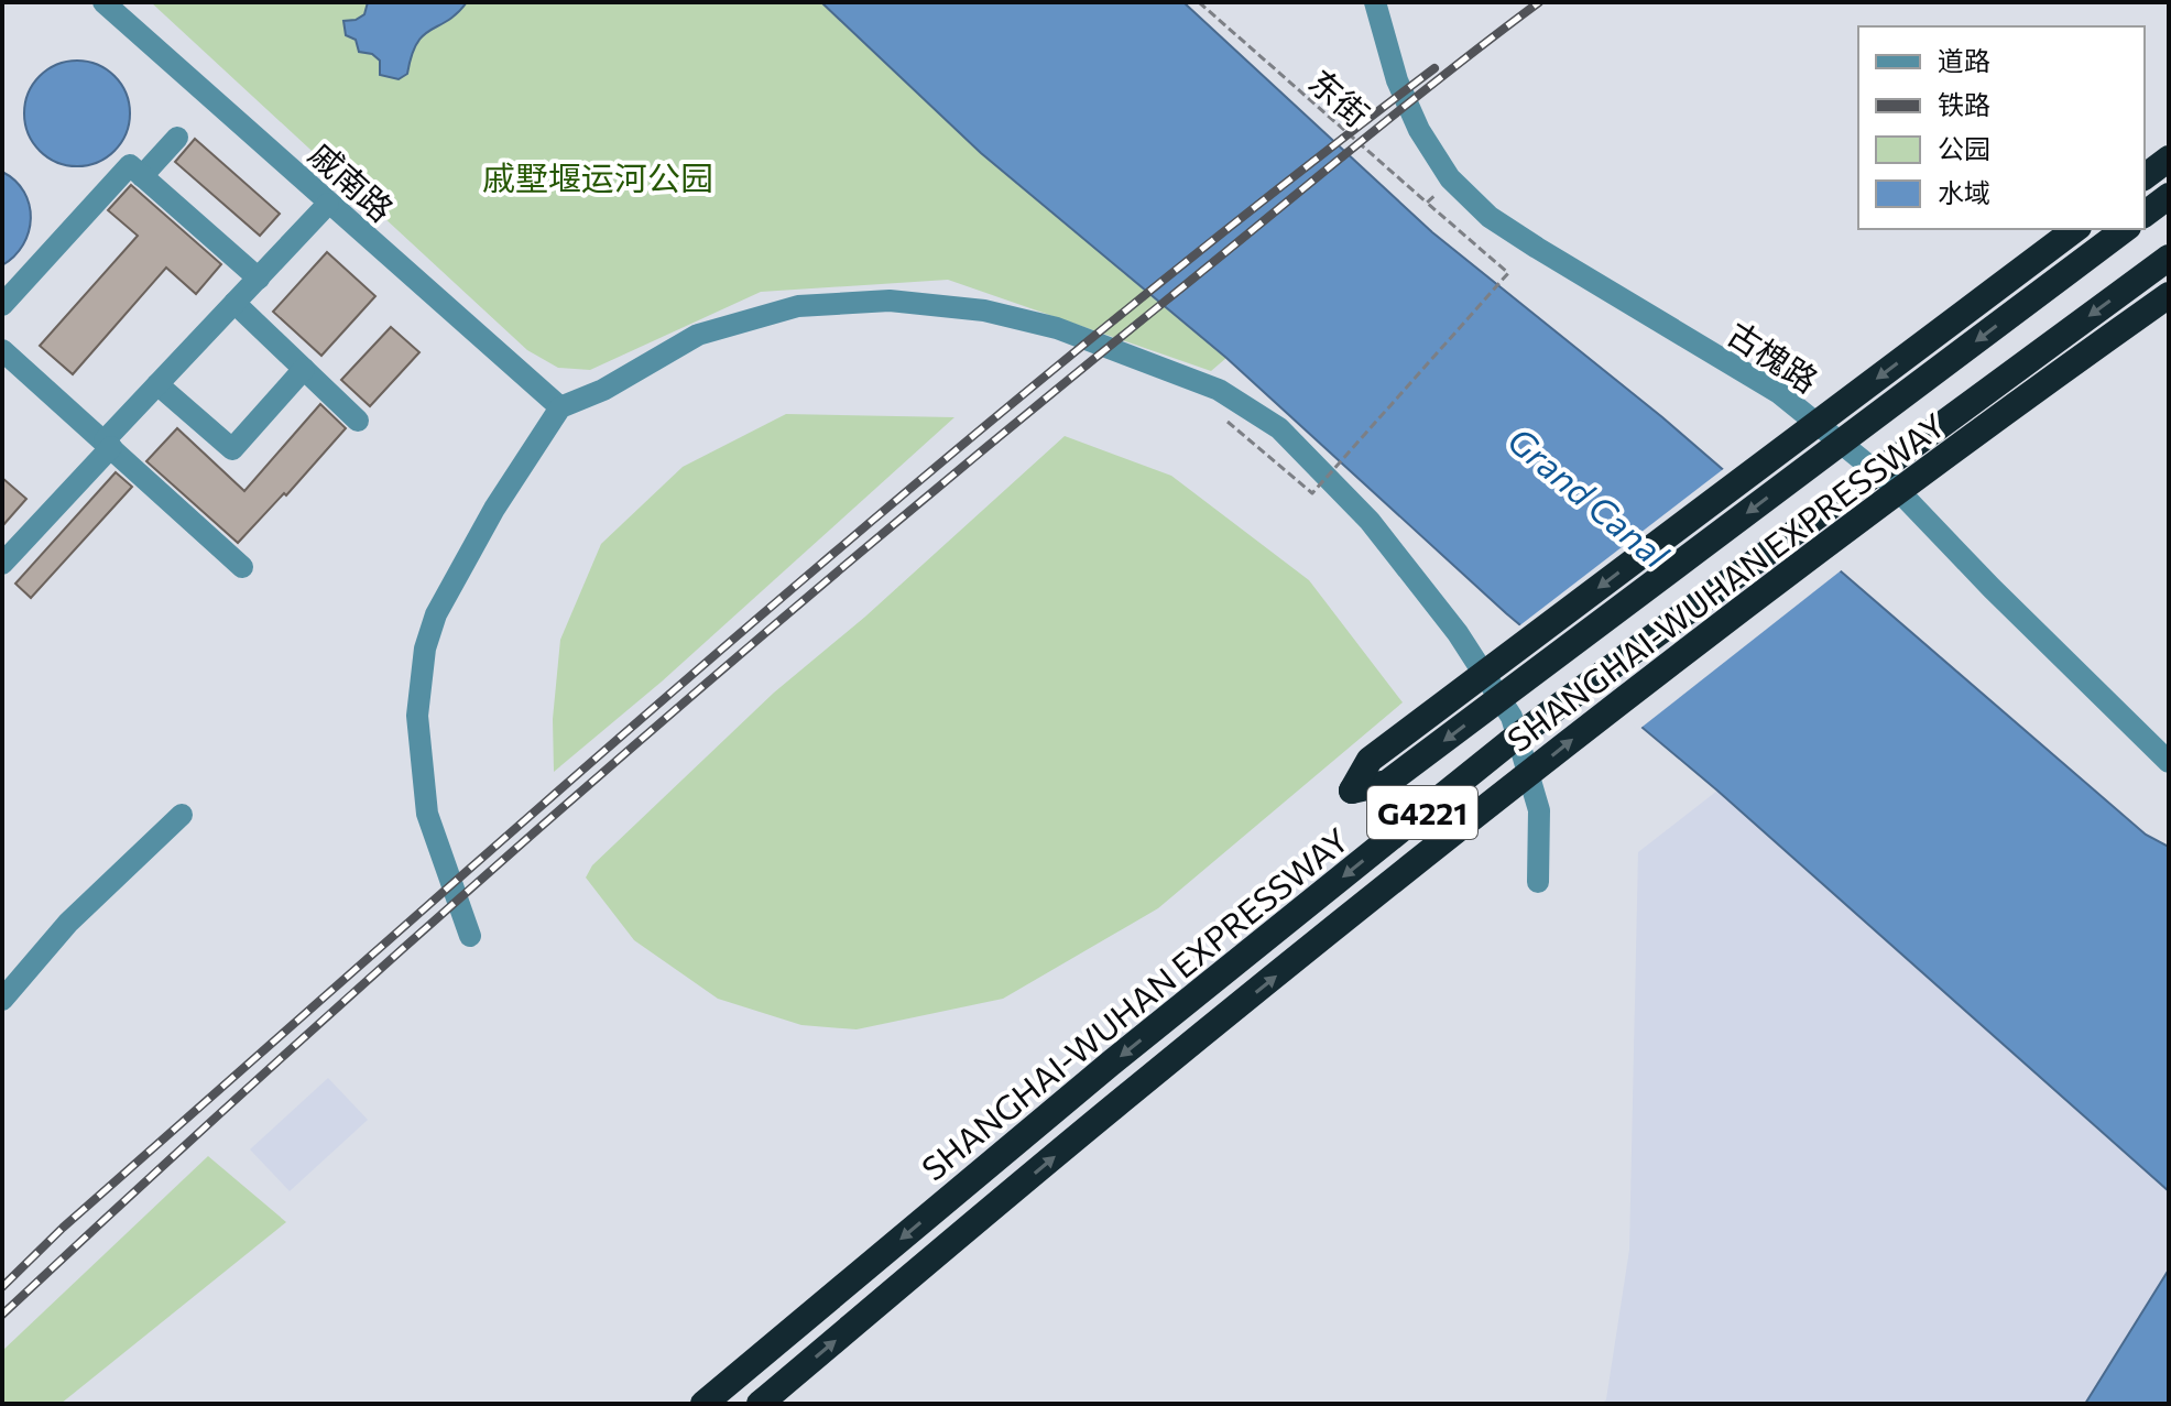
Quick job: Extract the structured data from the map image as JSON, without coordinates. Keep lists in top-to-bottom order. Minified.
{"streets":{"highway":["SHANGHAI-WUHAN EXPRESSWAY","G4221"],"street":["戚南路","古槐路"],"path":["东街"]},"water":["Grand Canal"],"parks":["戚墅堰运河公园"],"legend":["道路","铁路","公园","水域"]}
